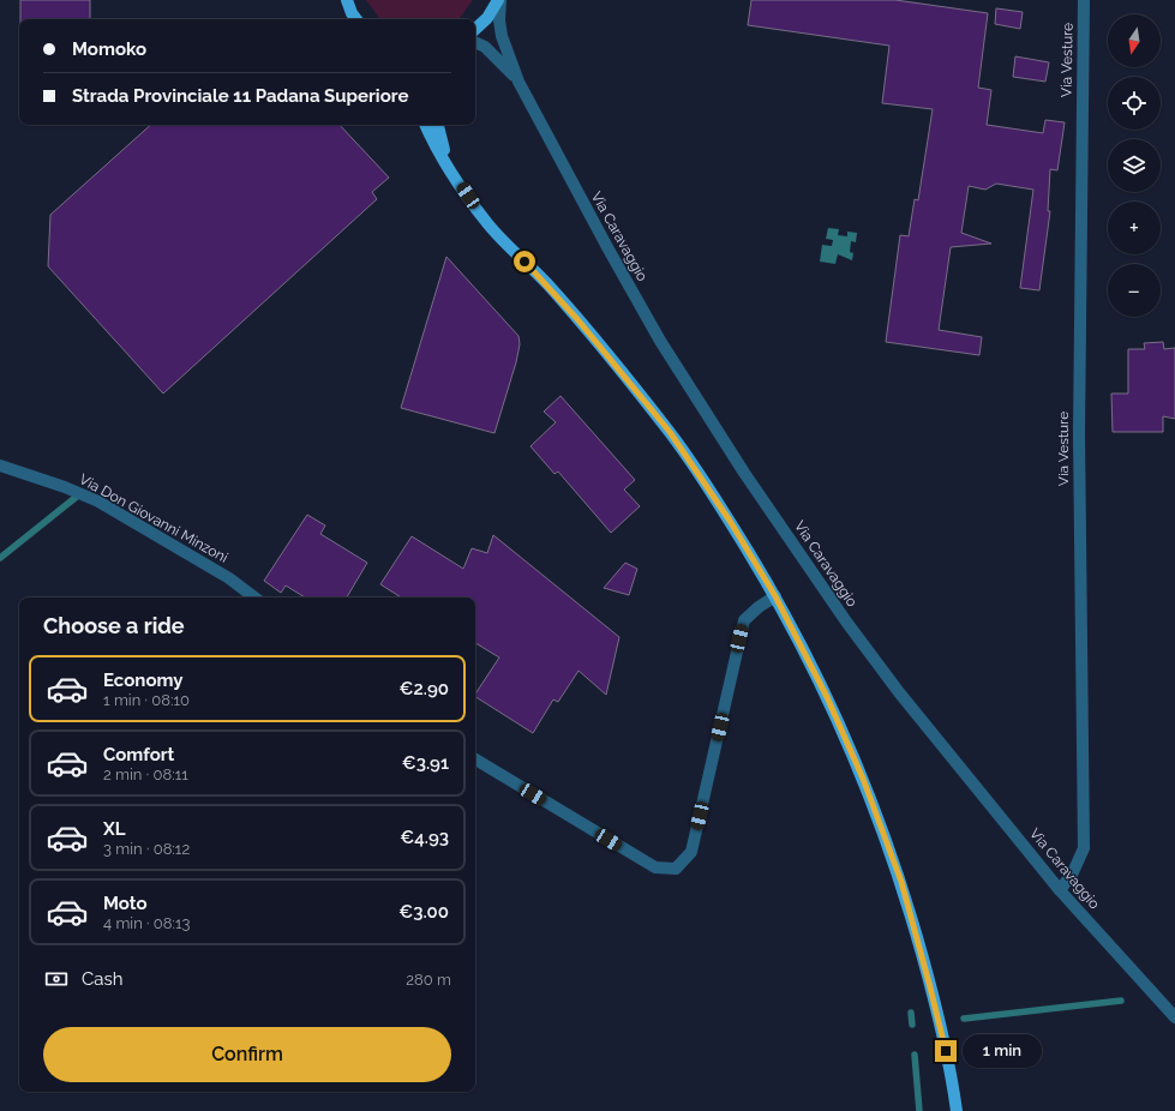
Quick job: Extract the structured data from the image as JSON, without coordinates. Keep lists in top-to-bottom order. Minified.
{"streets":{"main road":["Via Caravaggio"],"street":["Via Vesture","Via Don Giovanni Minzoni"]},"crossings":[["Via Vesture","Via Caravaggio"]],"north":"bottom","page":{"map_buttons":["+","−"],"banner":["Momoko","Strada Provinciale 11 Padana Superiore"],"heading":"Choose a ride","list":[{"name":"Economy","note":"1 min · 08:10","value":"€2.90"},{"name":"Comfort","note":"2 min · 08:11","value":"€3.91"},{"name":"XL","note":"3 min · 08:12","value":"€4.93"},{"name":"Moto","note":"4 min · 08:13","value":"€3.00"}],"pay":["Cash","280 m"],"buttons":"Confirm","bubble":"1 min"}}
